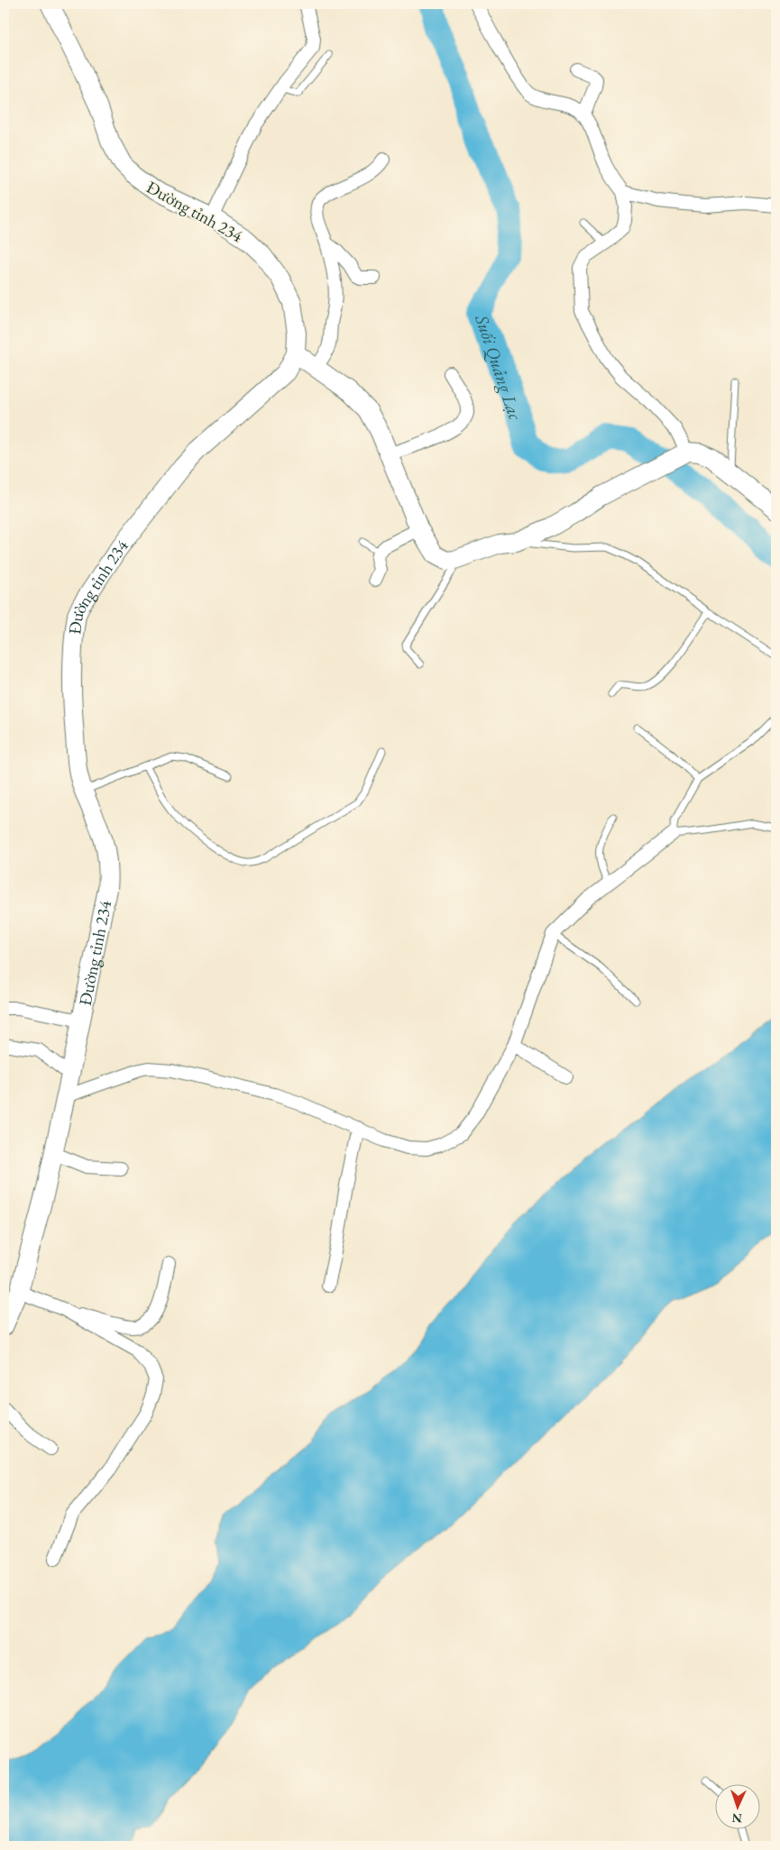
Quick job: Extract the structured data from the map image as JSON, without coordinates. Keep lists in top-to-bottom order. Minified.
{"streets":{"main road":["Đường tỉnh 234"]},"water":["Suối Quảng Lạc"],"north":"bottom"}
